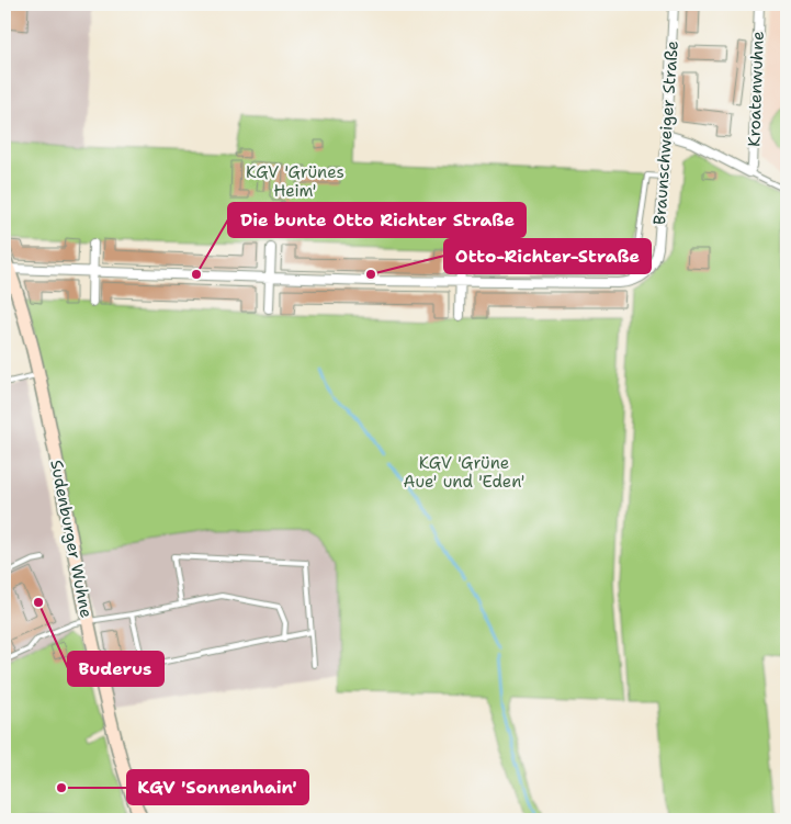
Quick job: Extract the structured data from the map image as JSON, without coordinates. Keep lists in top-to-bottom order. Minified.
{"streets":{"main road":["Sudenburger Wuhne"],"street":["Kroatenwuhne","Braunschweiger Straße"]},"crossings":[["Kroatenwuhne","Braunschweiger Straße"]],"parks":["KGV 'Grünes Heim'","KGV 'Grüne Aue' und 'Eden'"],"places":["Die bunte Otto Richter Straße","Otto-Richter-Straße","Buderus","KGV 'Sonnenhain'"]}
